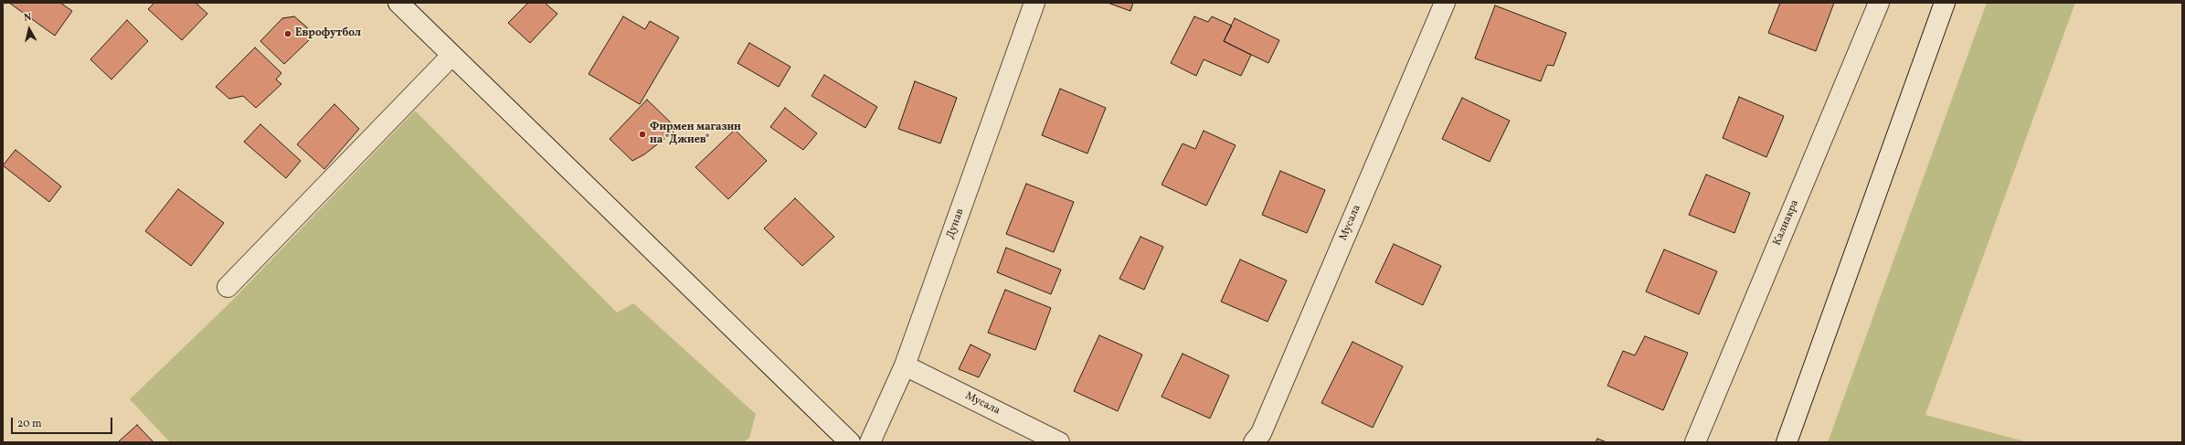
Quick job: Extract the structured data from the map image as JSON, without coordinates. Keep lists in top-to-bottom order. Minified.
{"streets":{"street":["Мусала","Калиакра","Дунав"]},"crossings":[["Мусала","Дунав"]],"places":["Еврофутбол","Фирмен магазин на \"Джиев\""],"scale_bar":"20 m","north":"top"}
